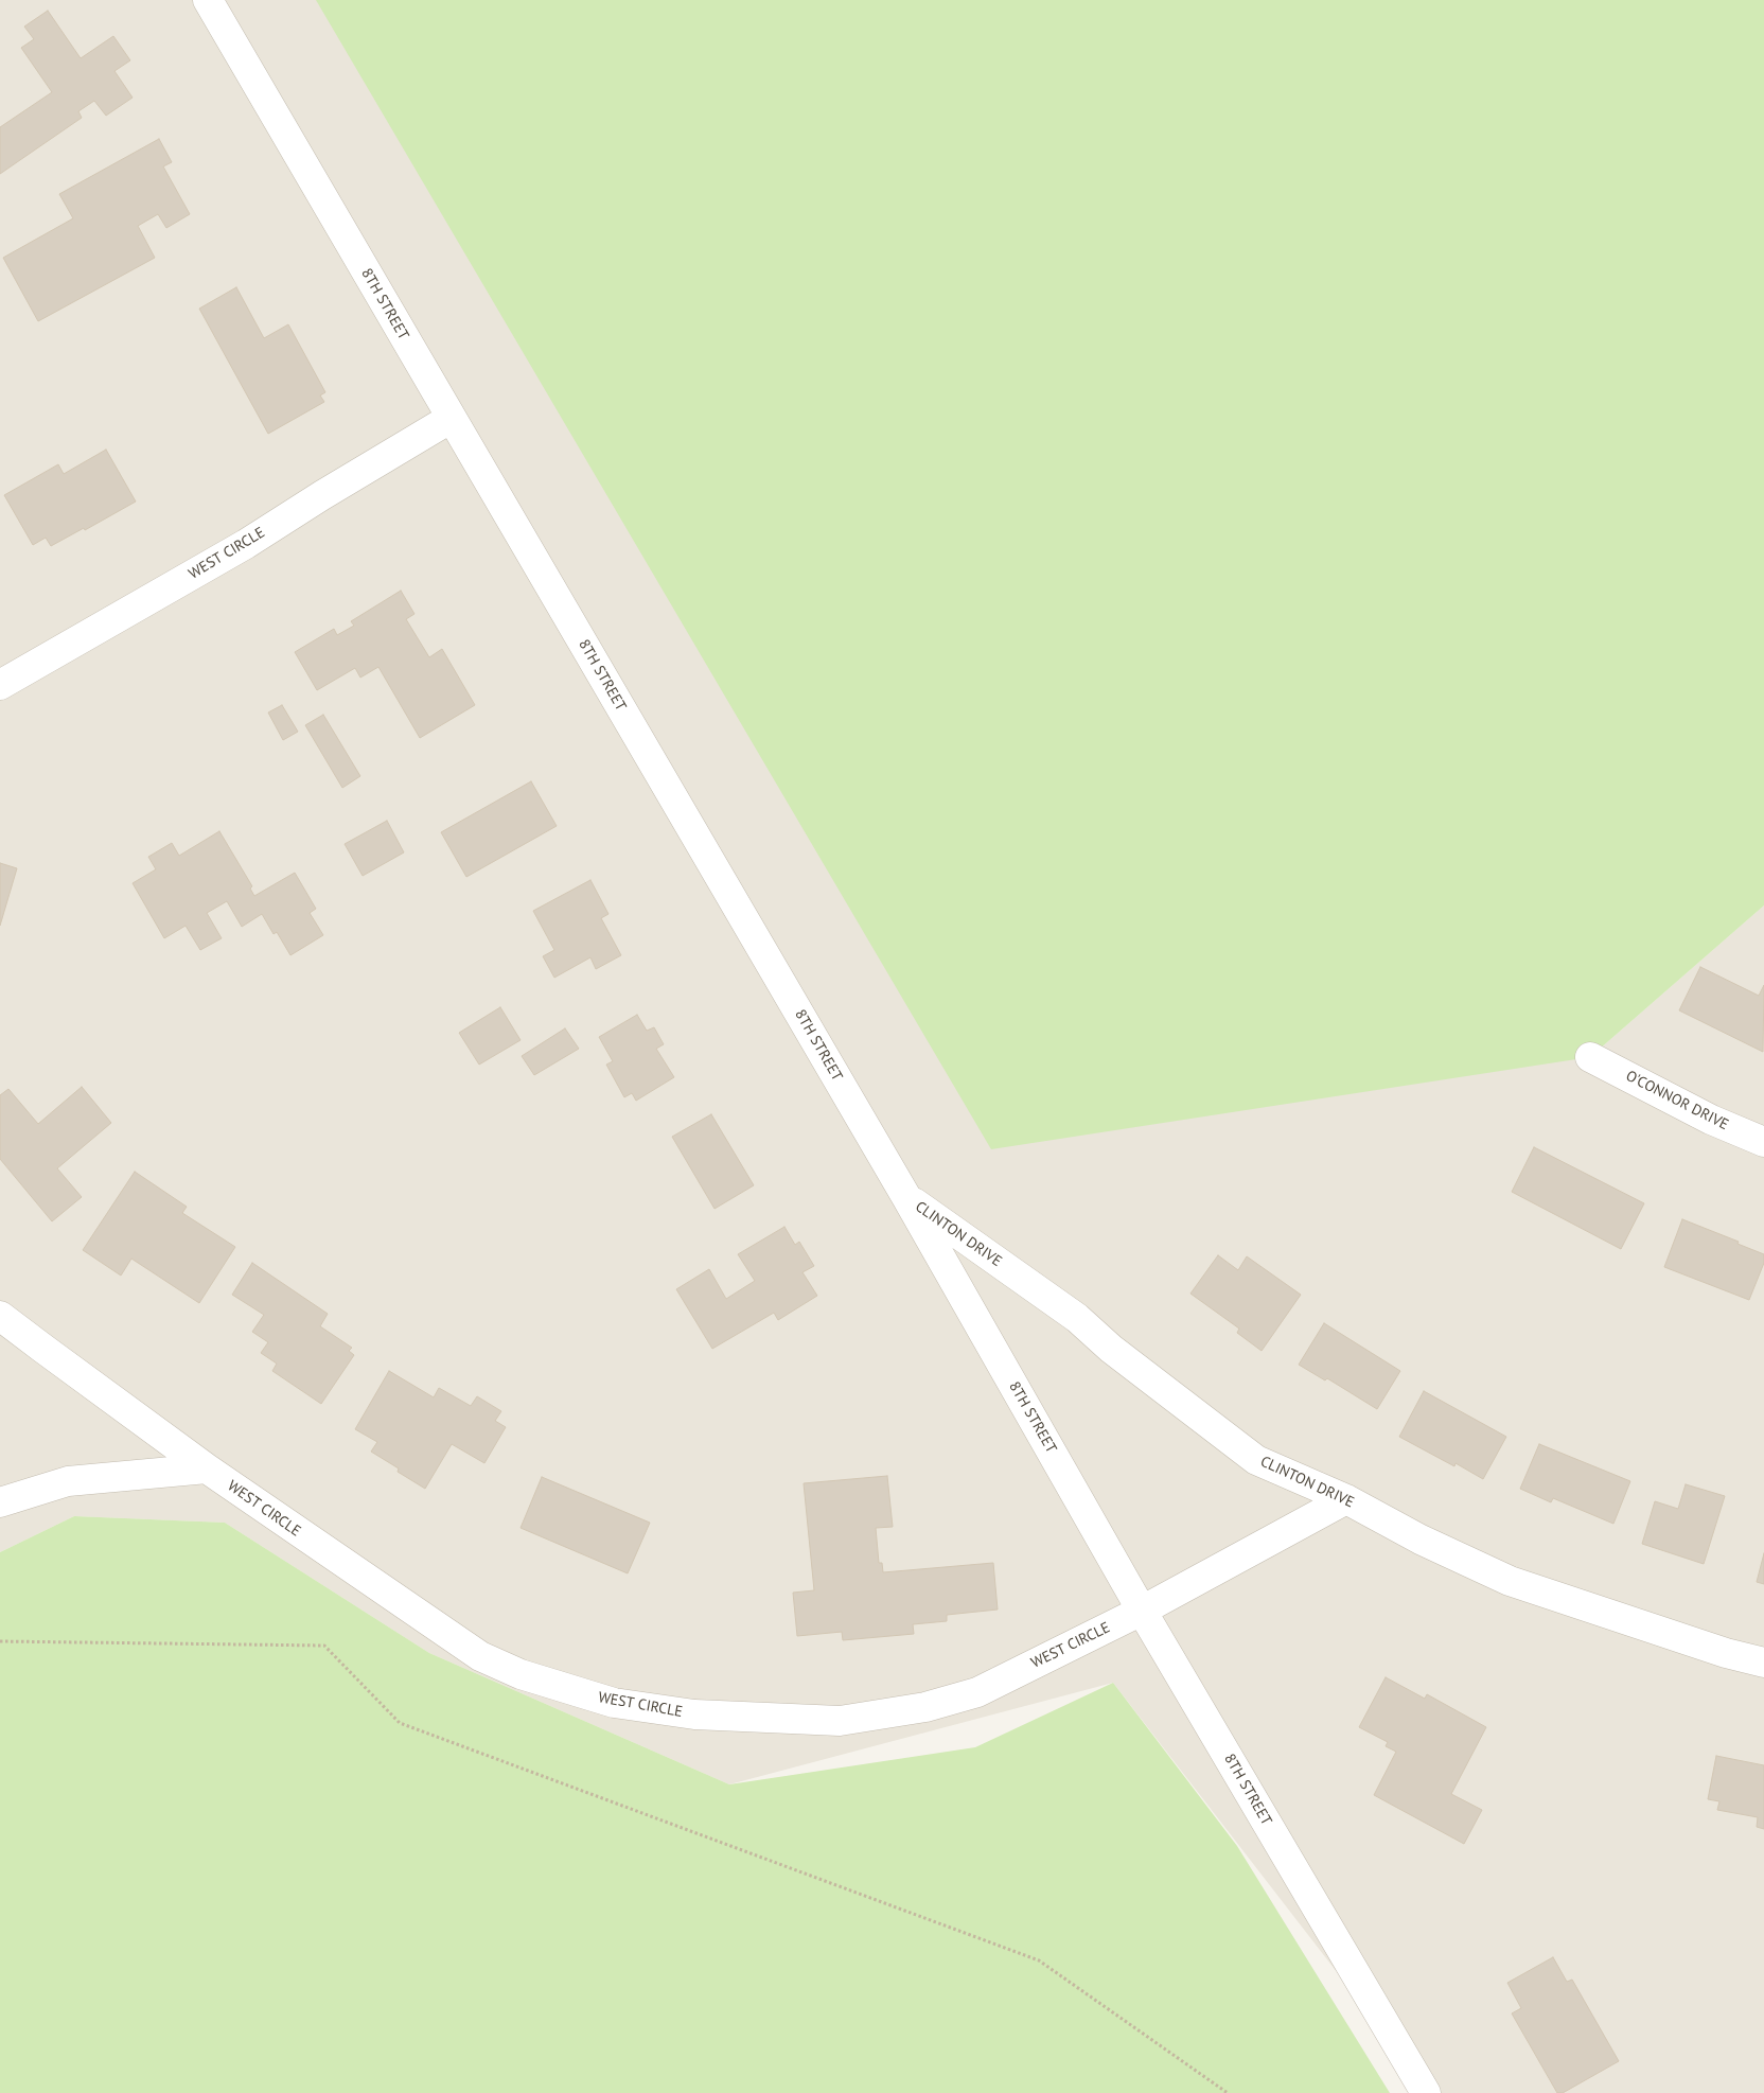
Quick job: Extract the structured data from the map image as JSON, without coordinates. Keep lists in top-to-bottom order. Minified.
{"streets":{"street":["8TH STREET","WEST CIRCLE","O'CONNOR DRIVE","CLINTON DRIVE"]},"crossings":[["8TH STREET","WEST CIRCLE"],["8TH STREET","CLINTON DRIVE"],["WEST CIRCLE","CLINTON DRIVE"]]}
